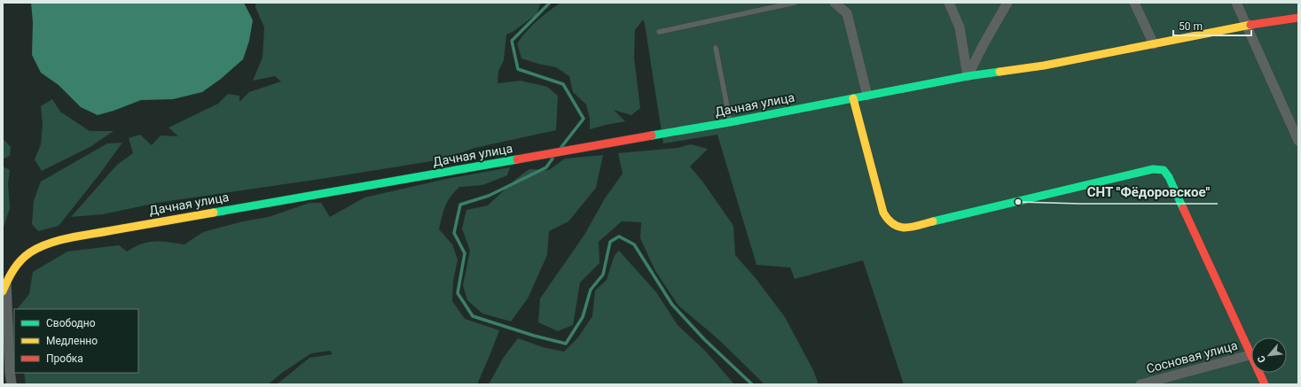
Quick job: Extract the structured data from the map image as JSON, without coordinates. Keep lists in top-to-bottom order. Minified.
{"streets":{"street":["Дачная улица","Сосновая улица"]},"places":["СНТ \"Фёдоровское\""],"legend":["Свободно","Медленно","Пробка"],"scale_bar":"50 m","north":"bottom left"}
